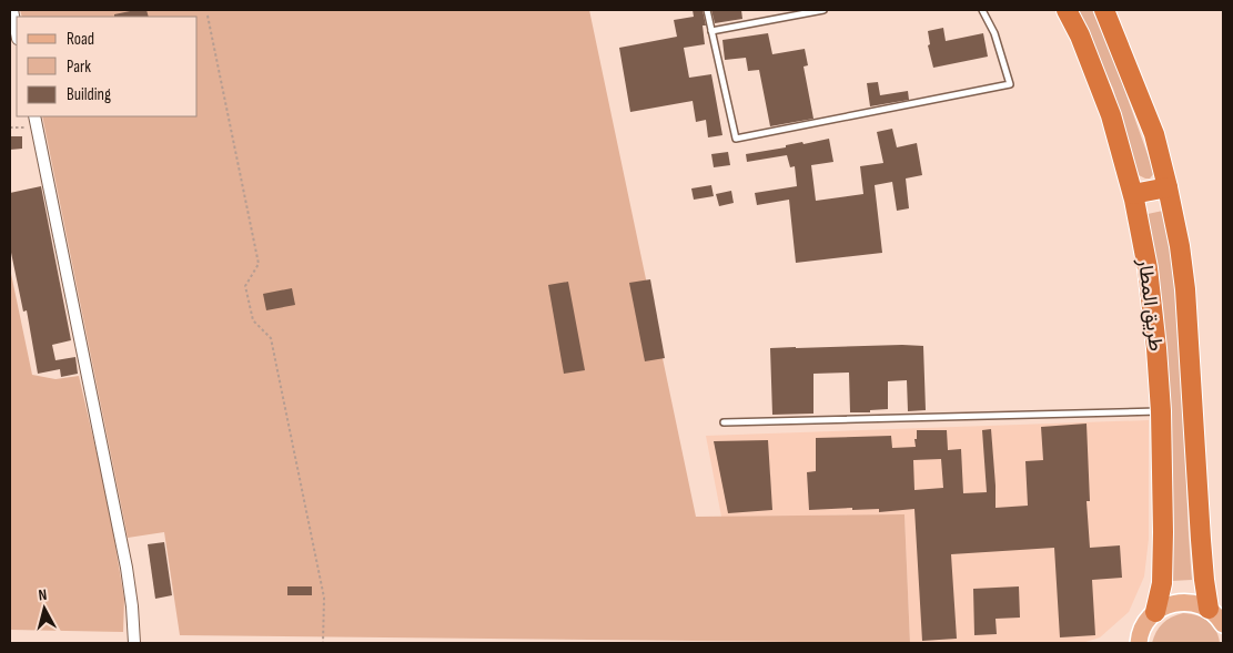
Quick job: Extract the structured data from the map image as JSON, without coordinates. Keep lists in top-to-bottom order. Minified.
{"streets":{"highway":["طريق المطار"]},"legend":["Road","Park","Building"],"north":"top"}
